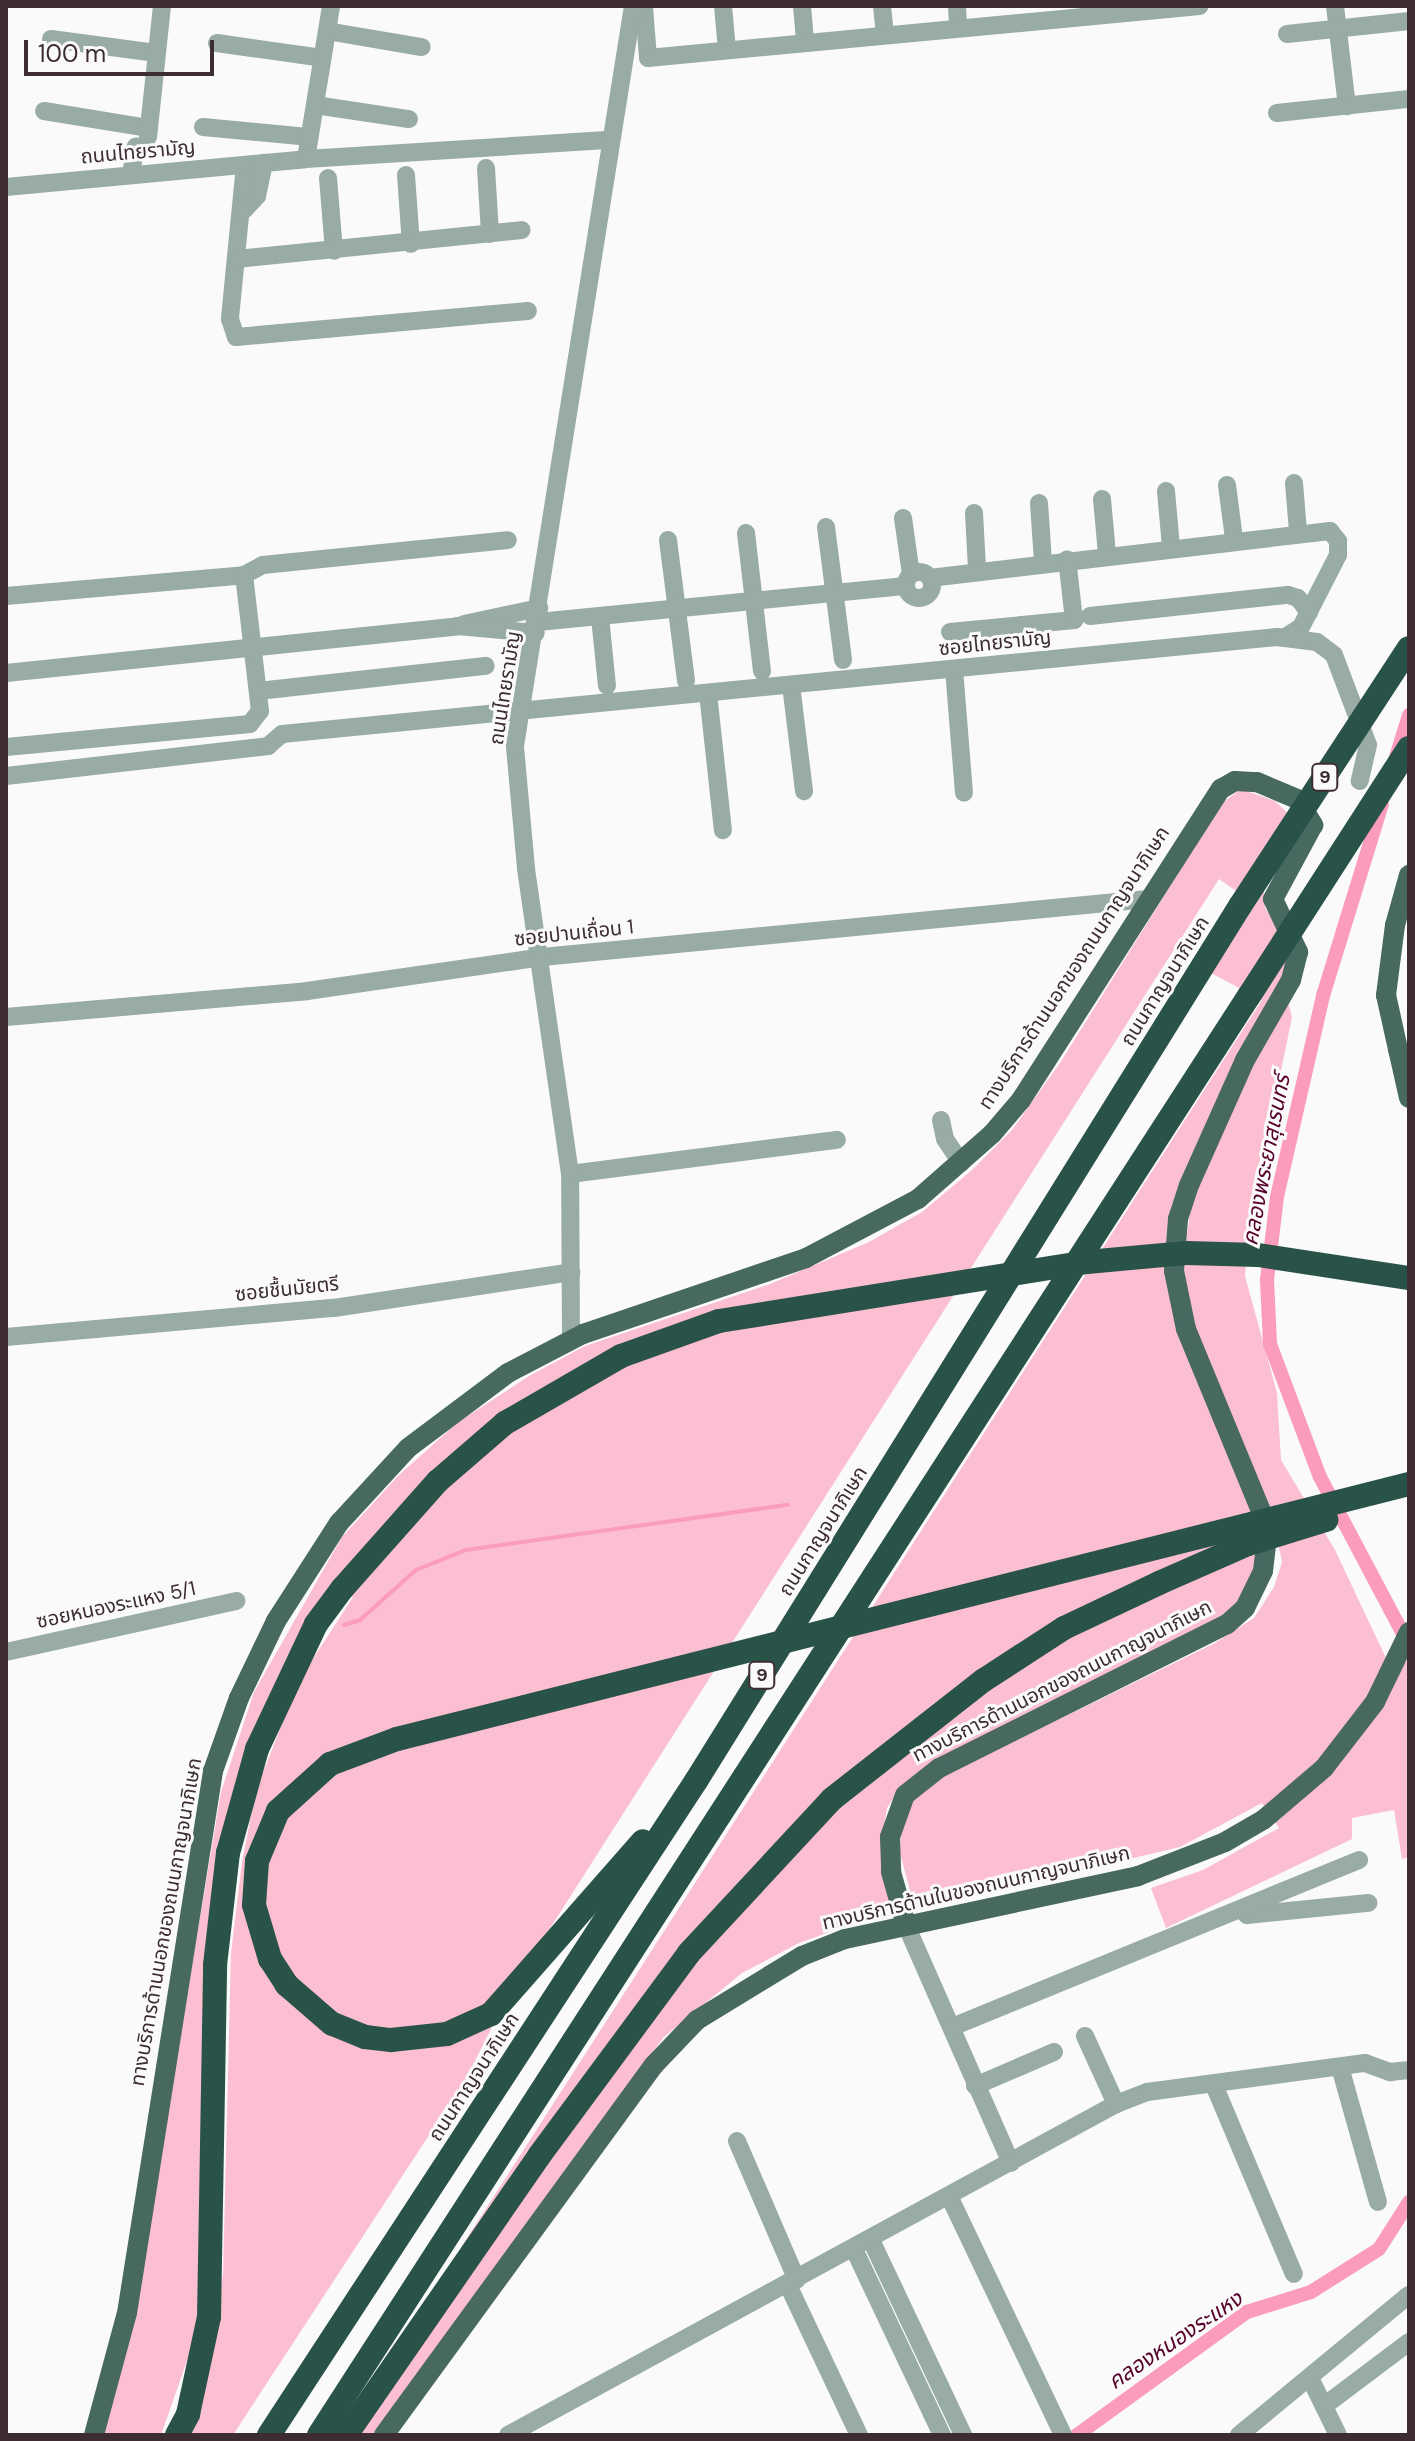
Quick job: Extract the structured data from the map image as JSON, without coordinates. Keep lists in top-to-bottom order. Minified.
{"streets":{"highway":["9","ถนนกาญจนาภิเษก"],"main road":["ทางบริการด้านนอกของถนนกาญจนาภิเษก","ทางบริการด้านในของถนนกาญจนาภิเษก"],"street":["ถนนไทยรามัญ","ซอยไทยรามัญ","ซอยปานเถื่อน 1","ซอยชื้นมัยตรี","ซอยหนองระแหง 5/1"]},"crossings":[["ถนนไทยรามัญ","ซอยไทยรามัญ"],["ถนนไทยรามัญ","ซอยปานเถื่อน 1"],["ถนนไทยรามัญ","ทางบริการด้านนอกของถนนกาญจนาภิเษก"],["ถนนไทยรามัญ","ซอยชื้นมัยตรี"],["ซอยปานเถื่อน 1","ทางบริการด้านนอกของถนนกาญจนาภิเษก"],["ทางบริการด้านนอกของถนนกาญจนาภิเษก","ทางบริการด้านในของถนนกาญจนาภิเษก"]],"water":["คลองพระยาสุเรนทร์","คลองหนองระแหง"],"scale_bar":"100 m"}
